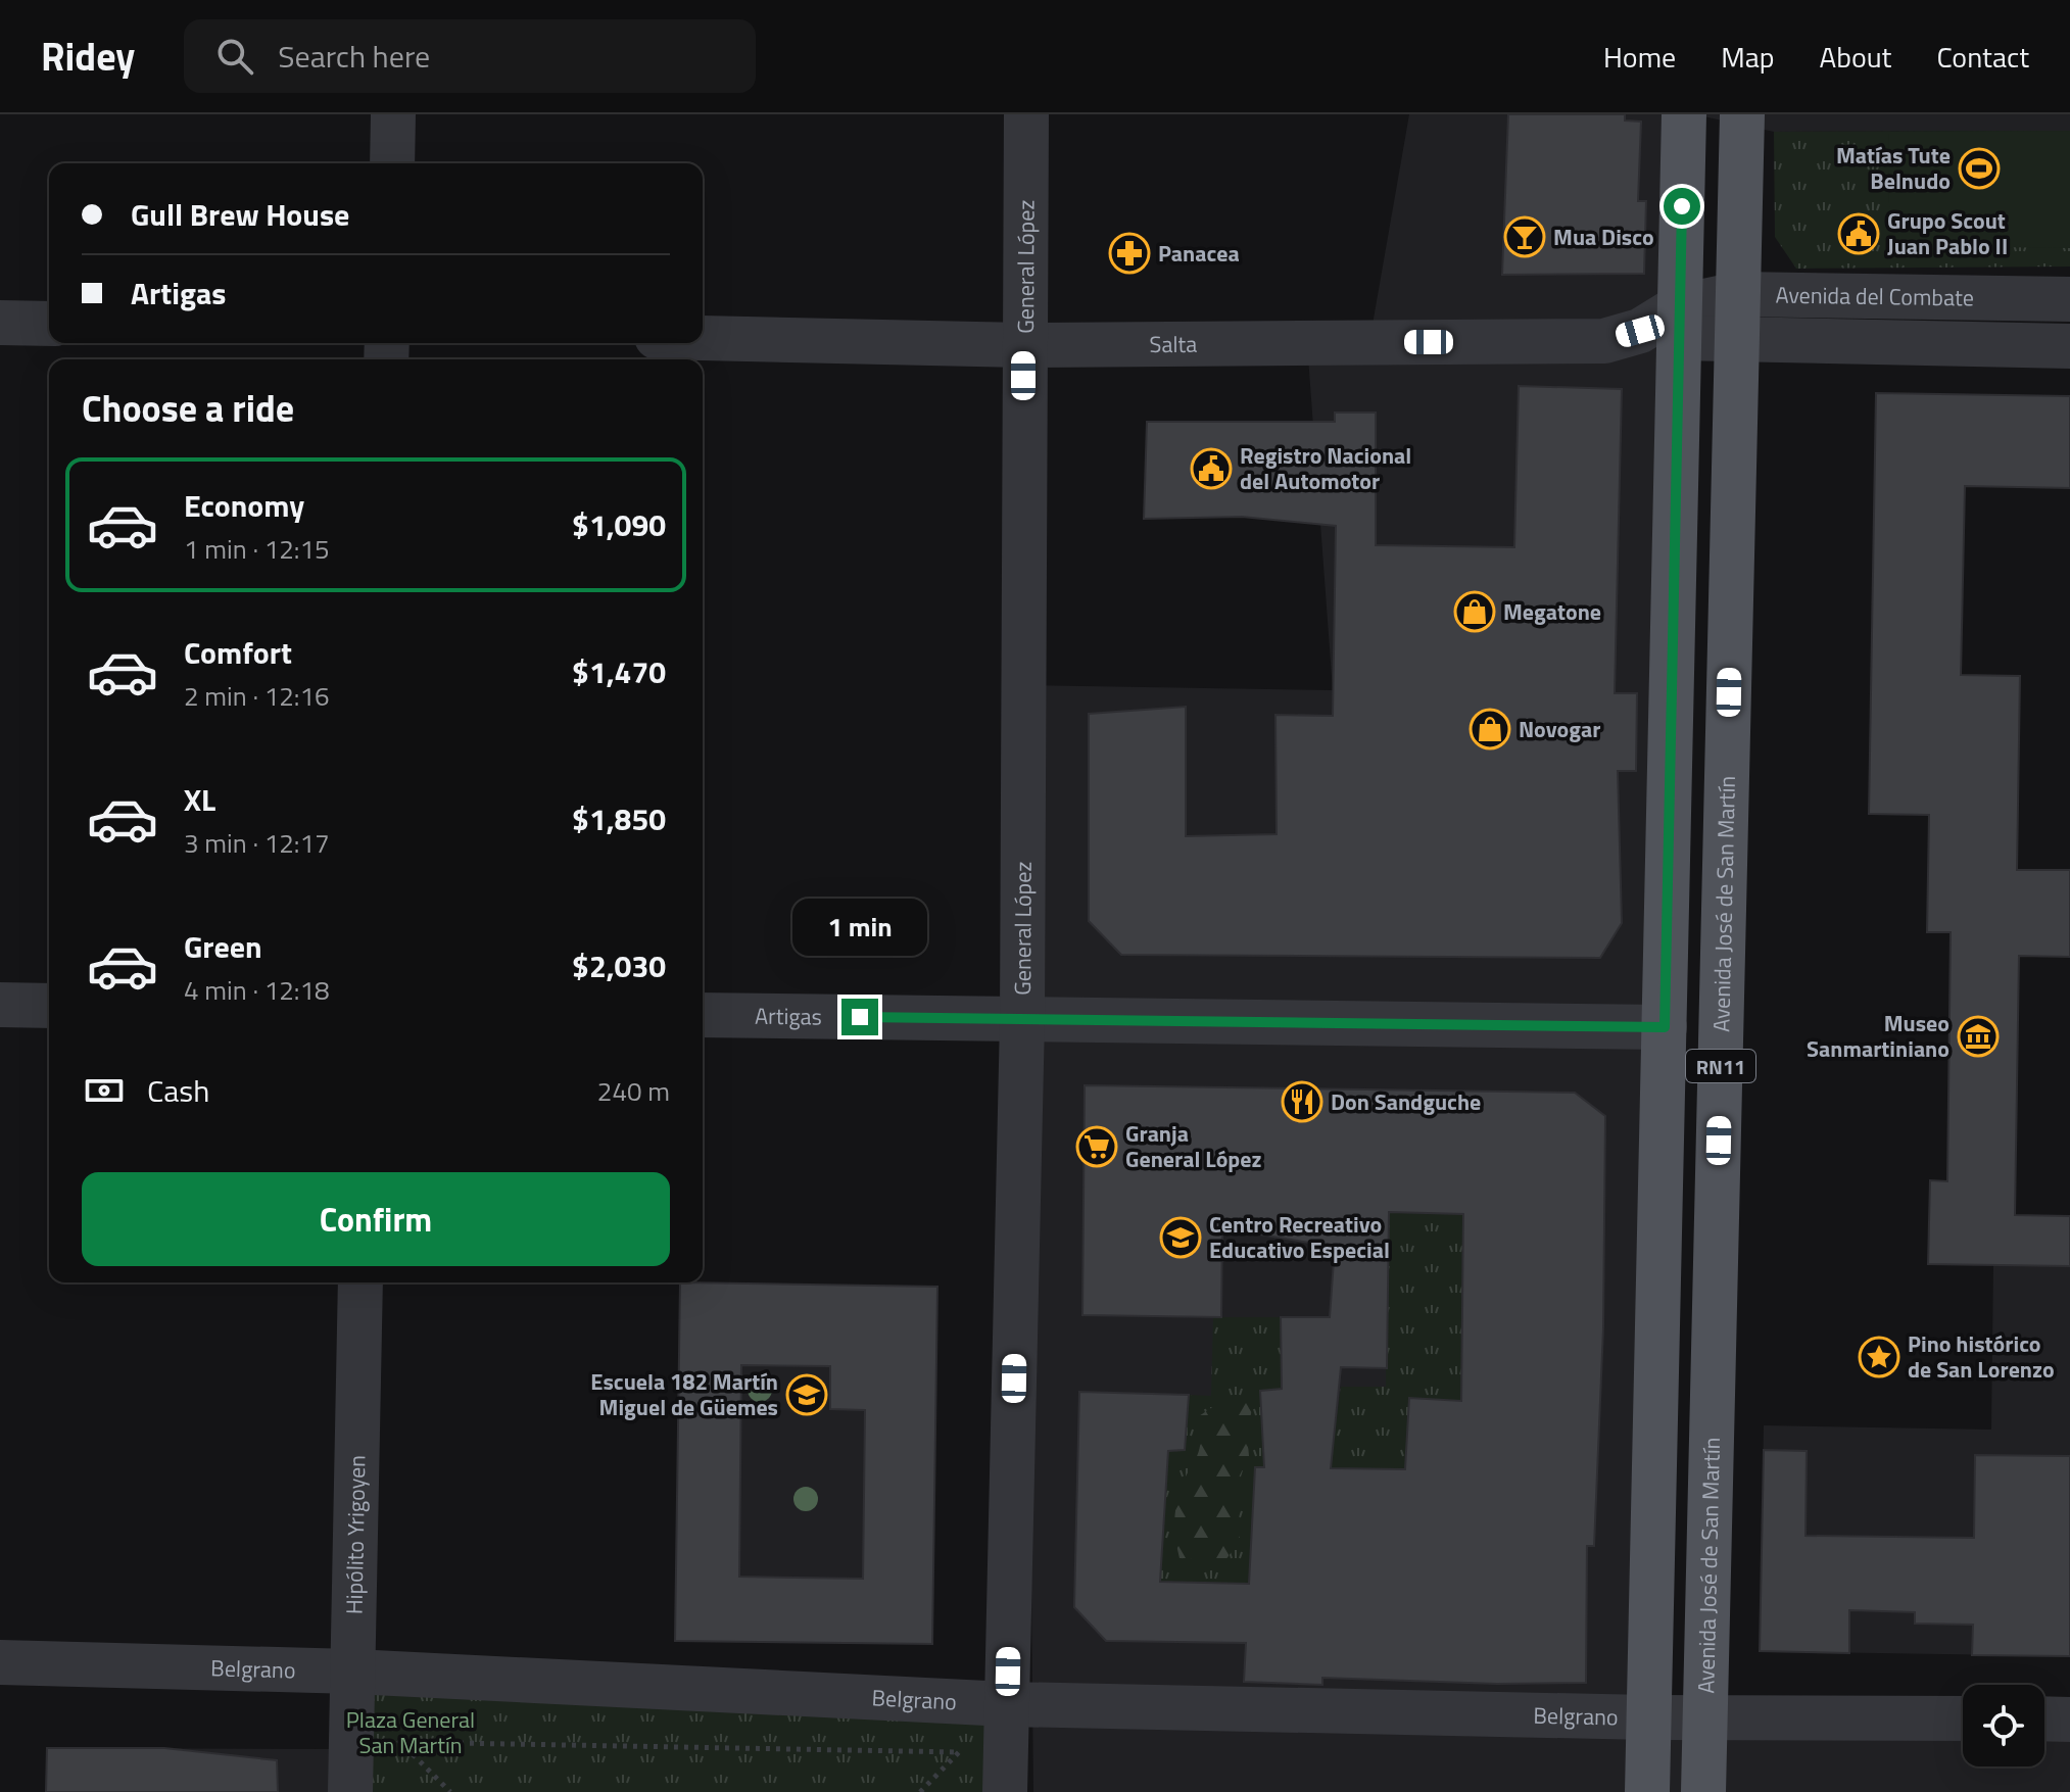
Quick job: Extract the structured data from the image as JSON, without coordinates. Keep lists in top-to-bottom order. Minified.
{"streets":{"main road":["Avenida José de San Martín","RN11"],"street":["General López","Avenida del Combate","Salta","Artigas","Hipólito Yrigoyen","Belgrano"]},"crossings":[["General López","Salta"],["General López","Artigas"],["General López","Belgrano"],["Avenida del Combate","Salta"],["Avenida del Combate","Avenida José de San Martín"],["Avenida del Combate","RN11"],["Salta","RN11"],["Avenida José de San Martín","Belgrano"],["Artigas","RN11"],["RN11","Belgrano"],["Hipólito Yrigoyen","Belgrano"]],"parks":["Plaza General San Martín"],"places":{"sports":["Matías Tute Belnudo"],"public building":["Grupo Scout Juan Pablo II","Registro Nacional del Automotor"],"bar":["Mua Disco"],"pharmacy":["Panacea"],"shop":["Megatone","Novogar"],"museum":["Museo Sanmartiniano"],"restaurant":["Don Sandguche"],"supermarket":["Granja General López"],"school or university":["Centro Recreativo Educativo Especial","Escuela 182 Martín Miguel de Güemes"],"place":["Pino histórico de San Lorenzo"]},"page":{"header":"Ridey","search":"Search here","nav":["Home","Map","About","Contact"],"banner":["Gull Brew House","Artigas"],"heading":"Choose a ride","list":[{"name":"Economy","note":"1 min · 12:15","value":"$1,090"},{"name":"Comfort","note":"2 min · 12:16","value":"$1,470"},{"name":"XL","note":"3 min · 12:17","value":"$1,850"},{"name":"Green","note":"4 min · 12:18","value":"$2,030"}],"bubble":"1 min","pay":["Cash","240 m"],"buttons":"Confirm"}}
